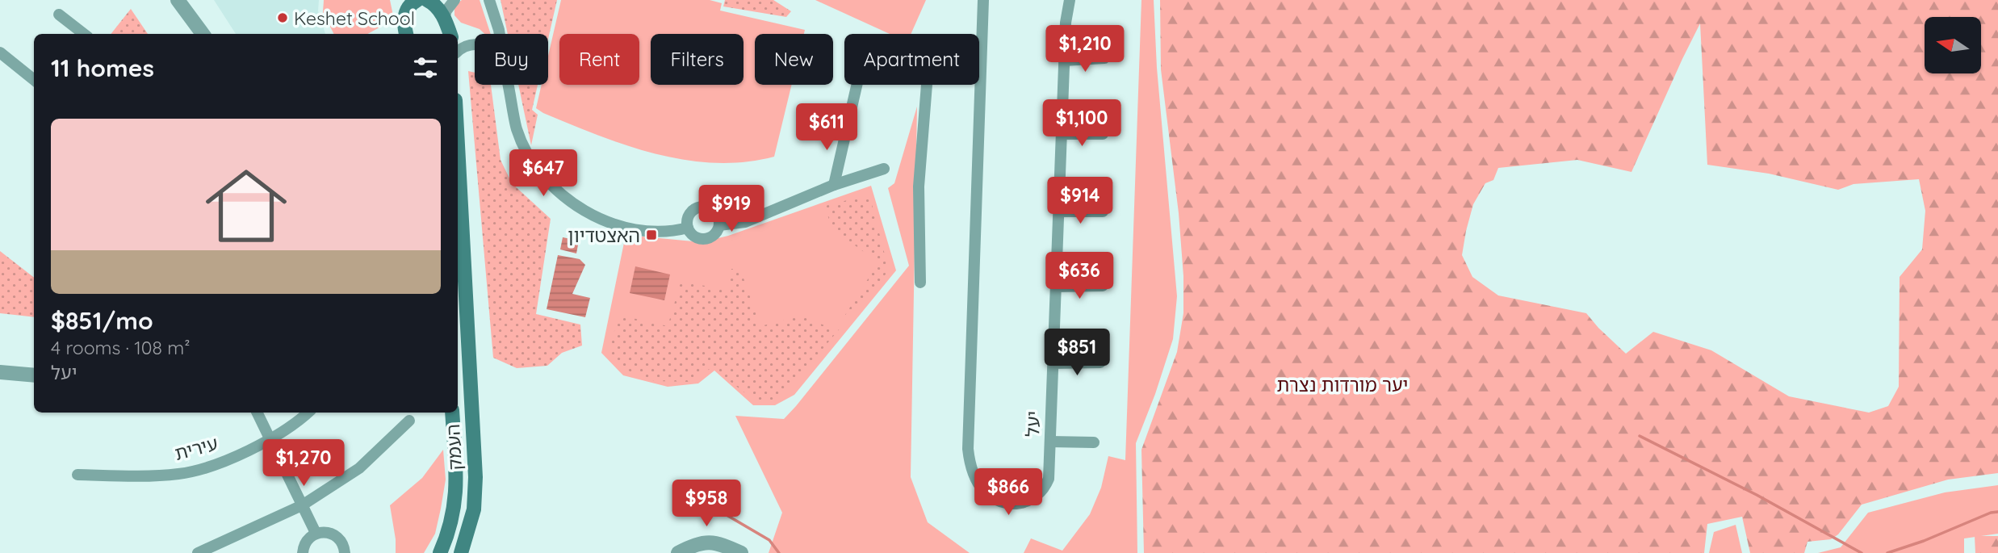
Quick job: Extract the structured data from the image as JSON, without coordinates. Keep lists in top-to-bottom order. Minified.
{"streets":{"main road":["העמק"],"street":["יעל","עירית"]},"parks":["יער מורדות נצרת"],"places":{"other":["Keshet School"],"transit":["האצטדיון"]},"north":"left","page":{"price":["$1,210","$1,100","$611","$647","$914","$919","$636","$851","$1,270","$866","$958"],"chip":["Buy","Rent","Filters","New","Apartment"],"heading":"11 homes","list":[{"name":"$851/mo","note":"4 rooms · 108 m² · יעל"}]}}
